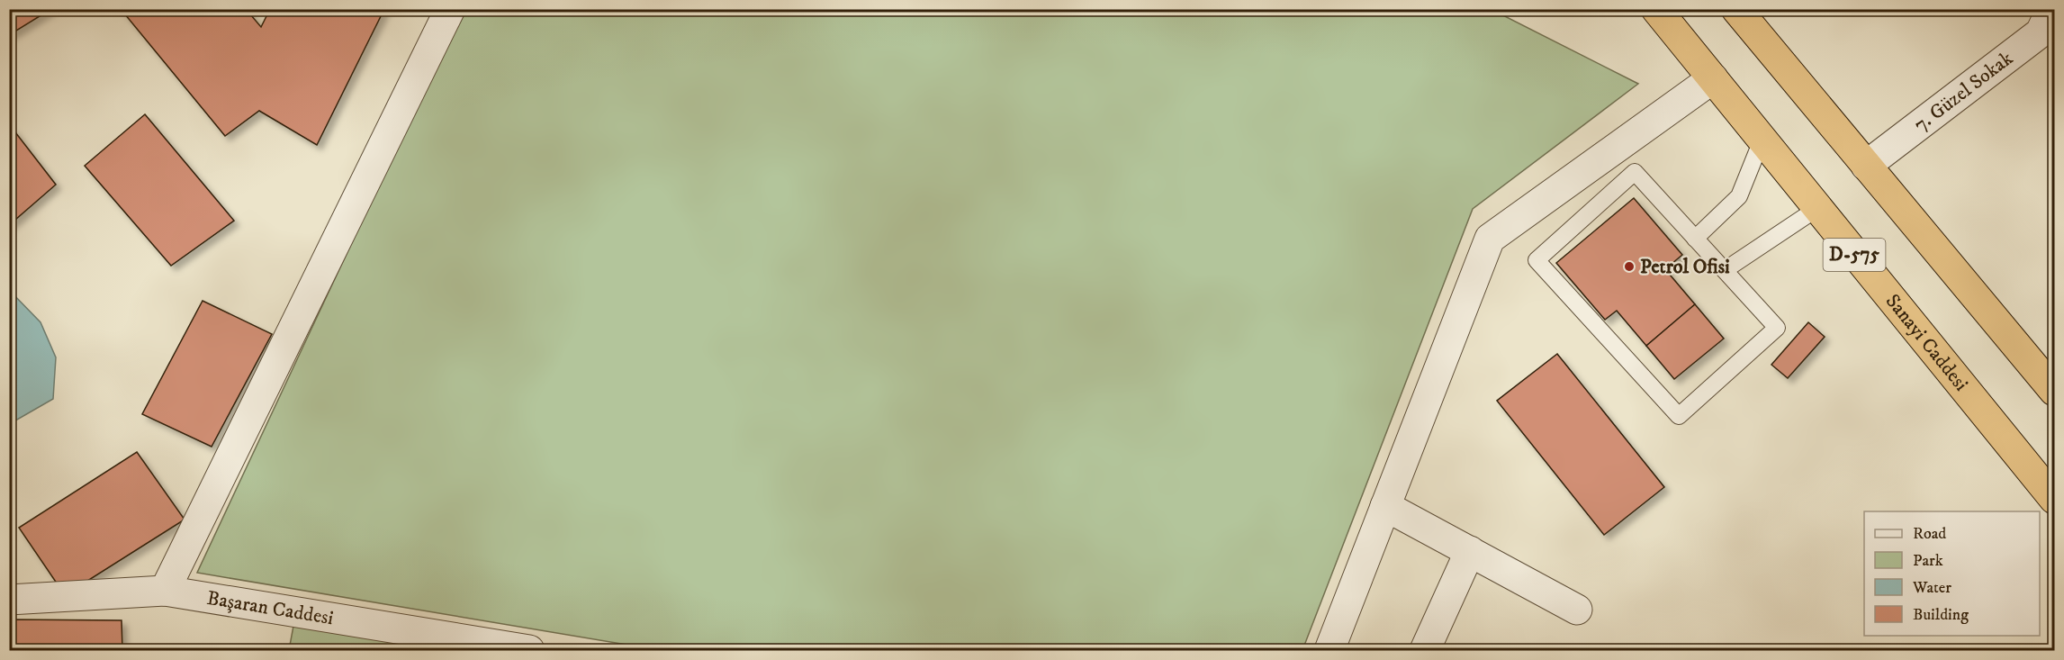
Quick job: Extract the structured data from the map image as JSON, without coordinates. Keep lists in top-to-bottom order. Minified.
{"streets":{"highway":["D-575","Sanayi Caddesi"],"street":["7. Güzel Sokak","Başaran Caddesi"]},"places":["Petrol Ofisi"],"legend":["Road","Park","Water","Building"]}
